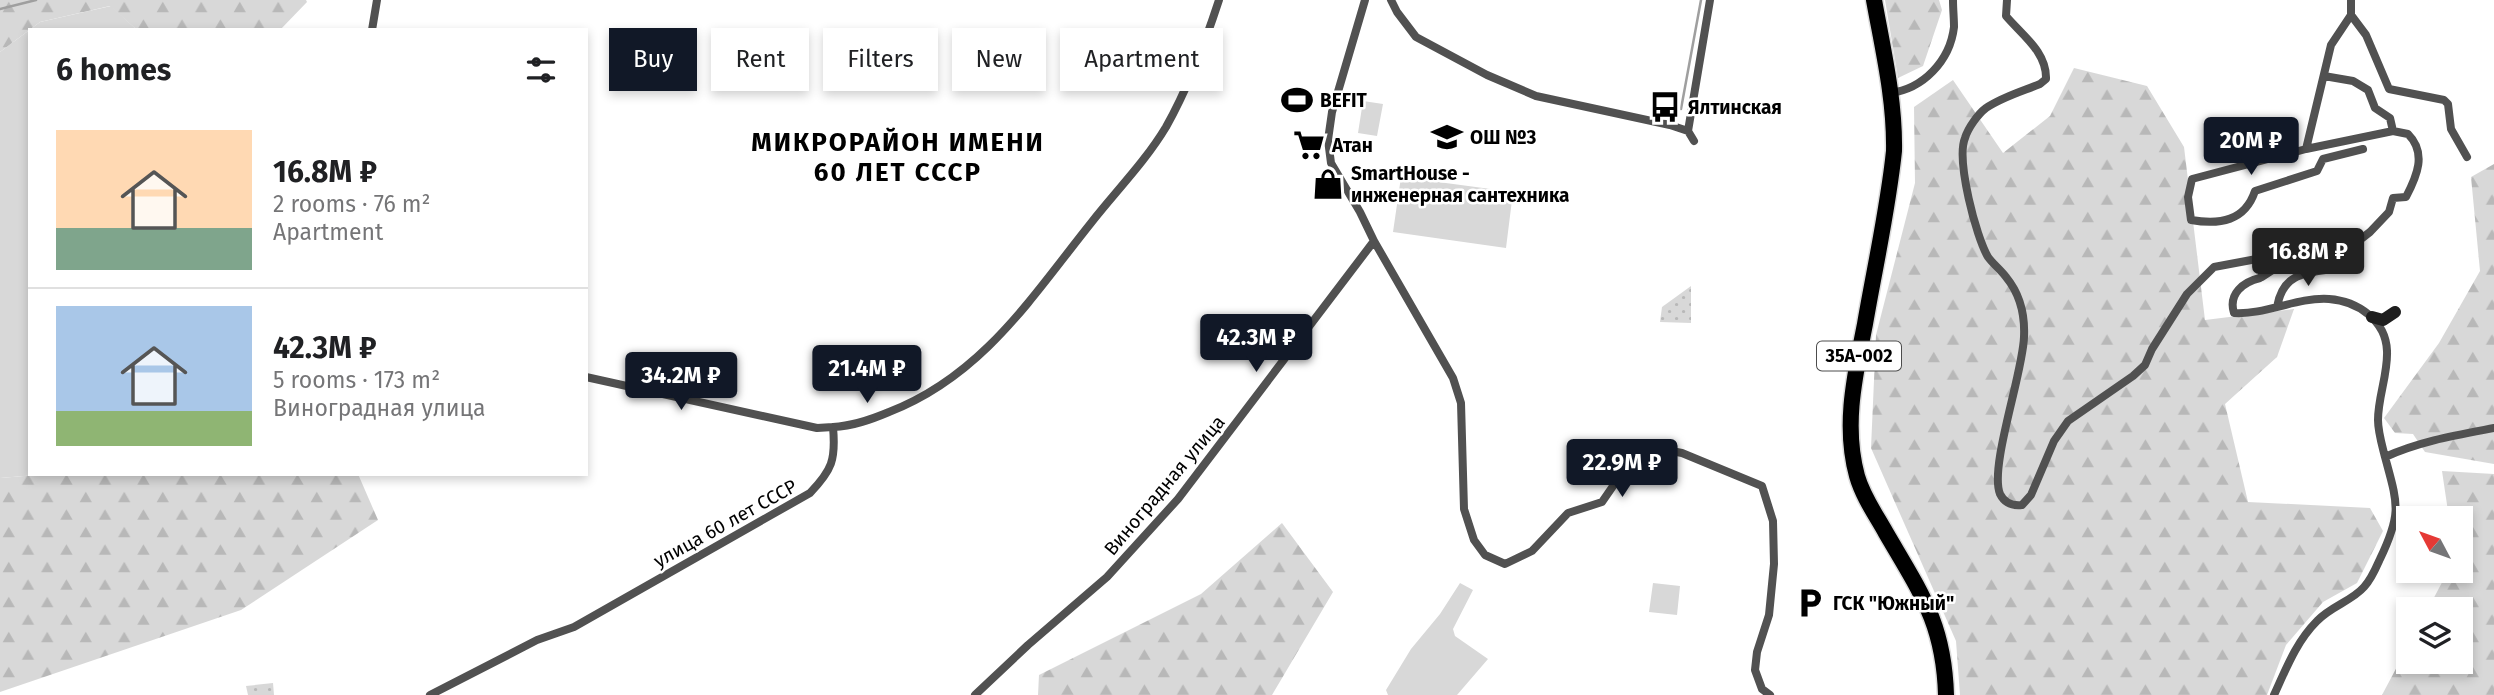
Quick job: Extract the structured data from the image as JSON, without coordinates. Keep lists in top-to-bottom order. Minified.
{"streets":{"highway":["35А-002"],"street":["Виноградная улица","улица 60 лет СССР"]},"districts":["МИКРОРАЙОН ИМЕНИ 60 ЛЕТ СССР"],"places":{"sports":["BEFIT"],"bus stop":["Ялтинская"],"school or university":["ОШ №3"],"supermarket":["Атан"],"shop":["SmartHouse - инженерная сантехника"],"parking":["ГСК \"Южный\""]},"north":"top left","page":{"chip":["Buy","Rent","Filters","New","Apartment"],"heading":"6 homes","list":[{"name":"16.8M ₽","note":"2 rooms · 76 m² · Apartment"},{"name":"42.3M ₽","note":"5 rooms · 173 m² · Виноградная улица"}],"price":["20M ₽","16.8M ₽","42.3M ₽","21.4M ₽","34.2M ₽","22.9M ₽"]}}
